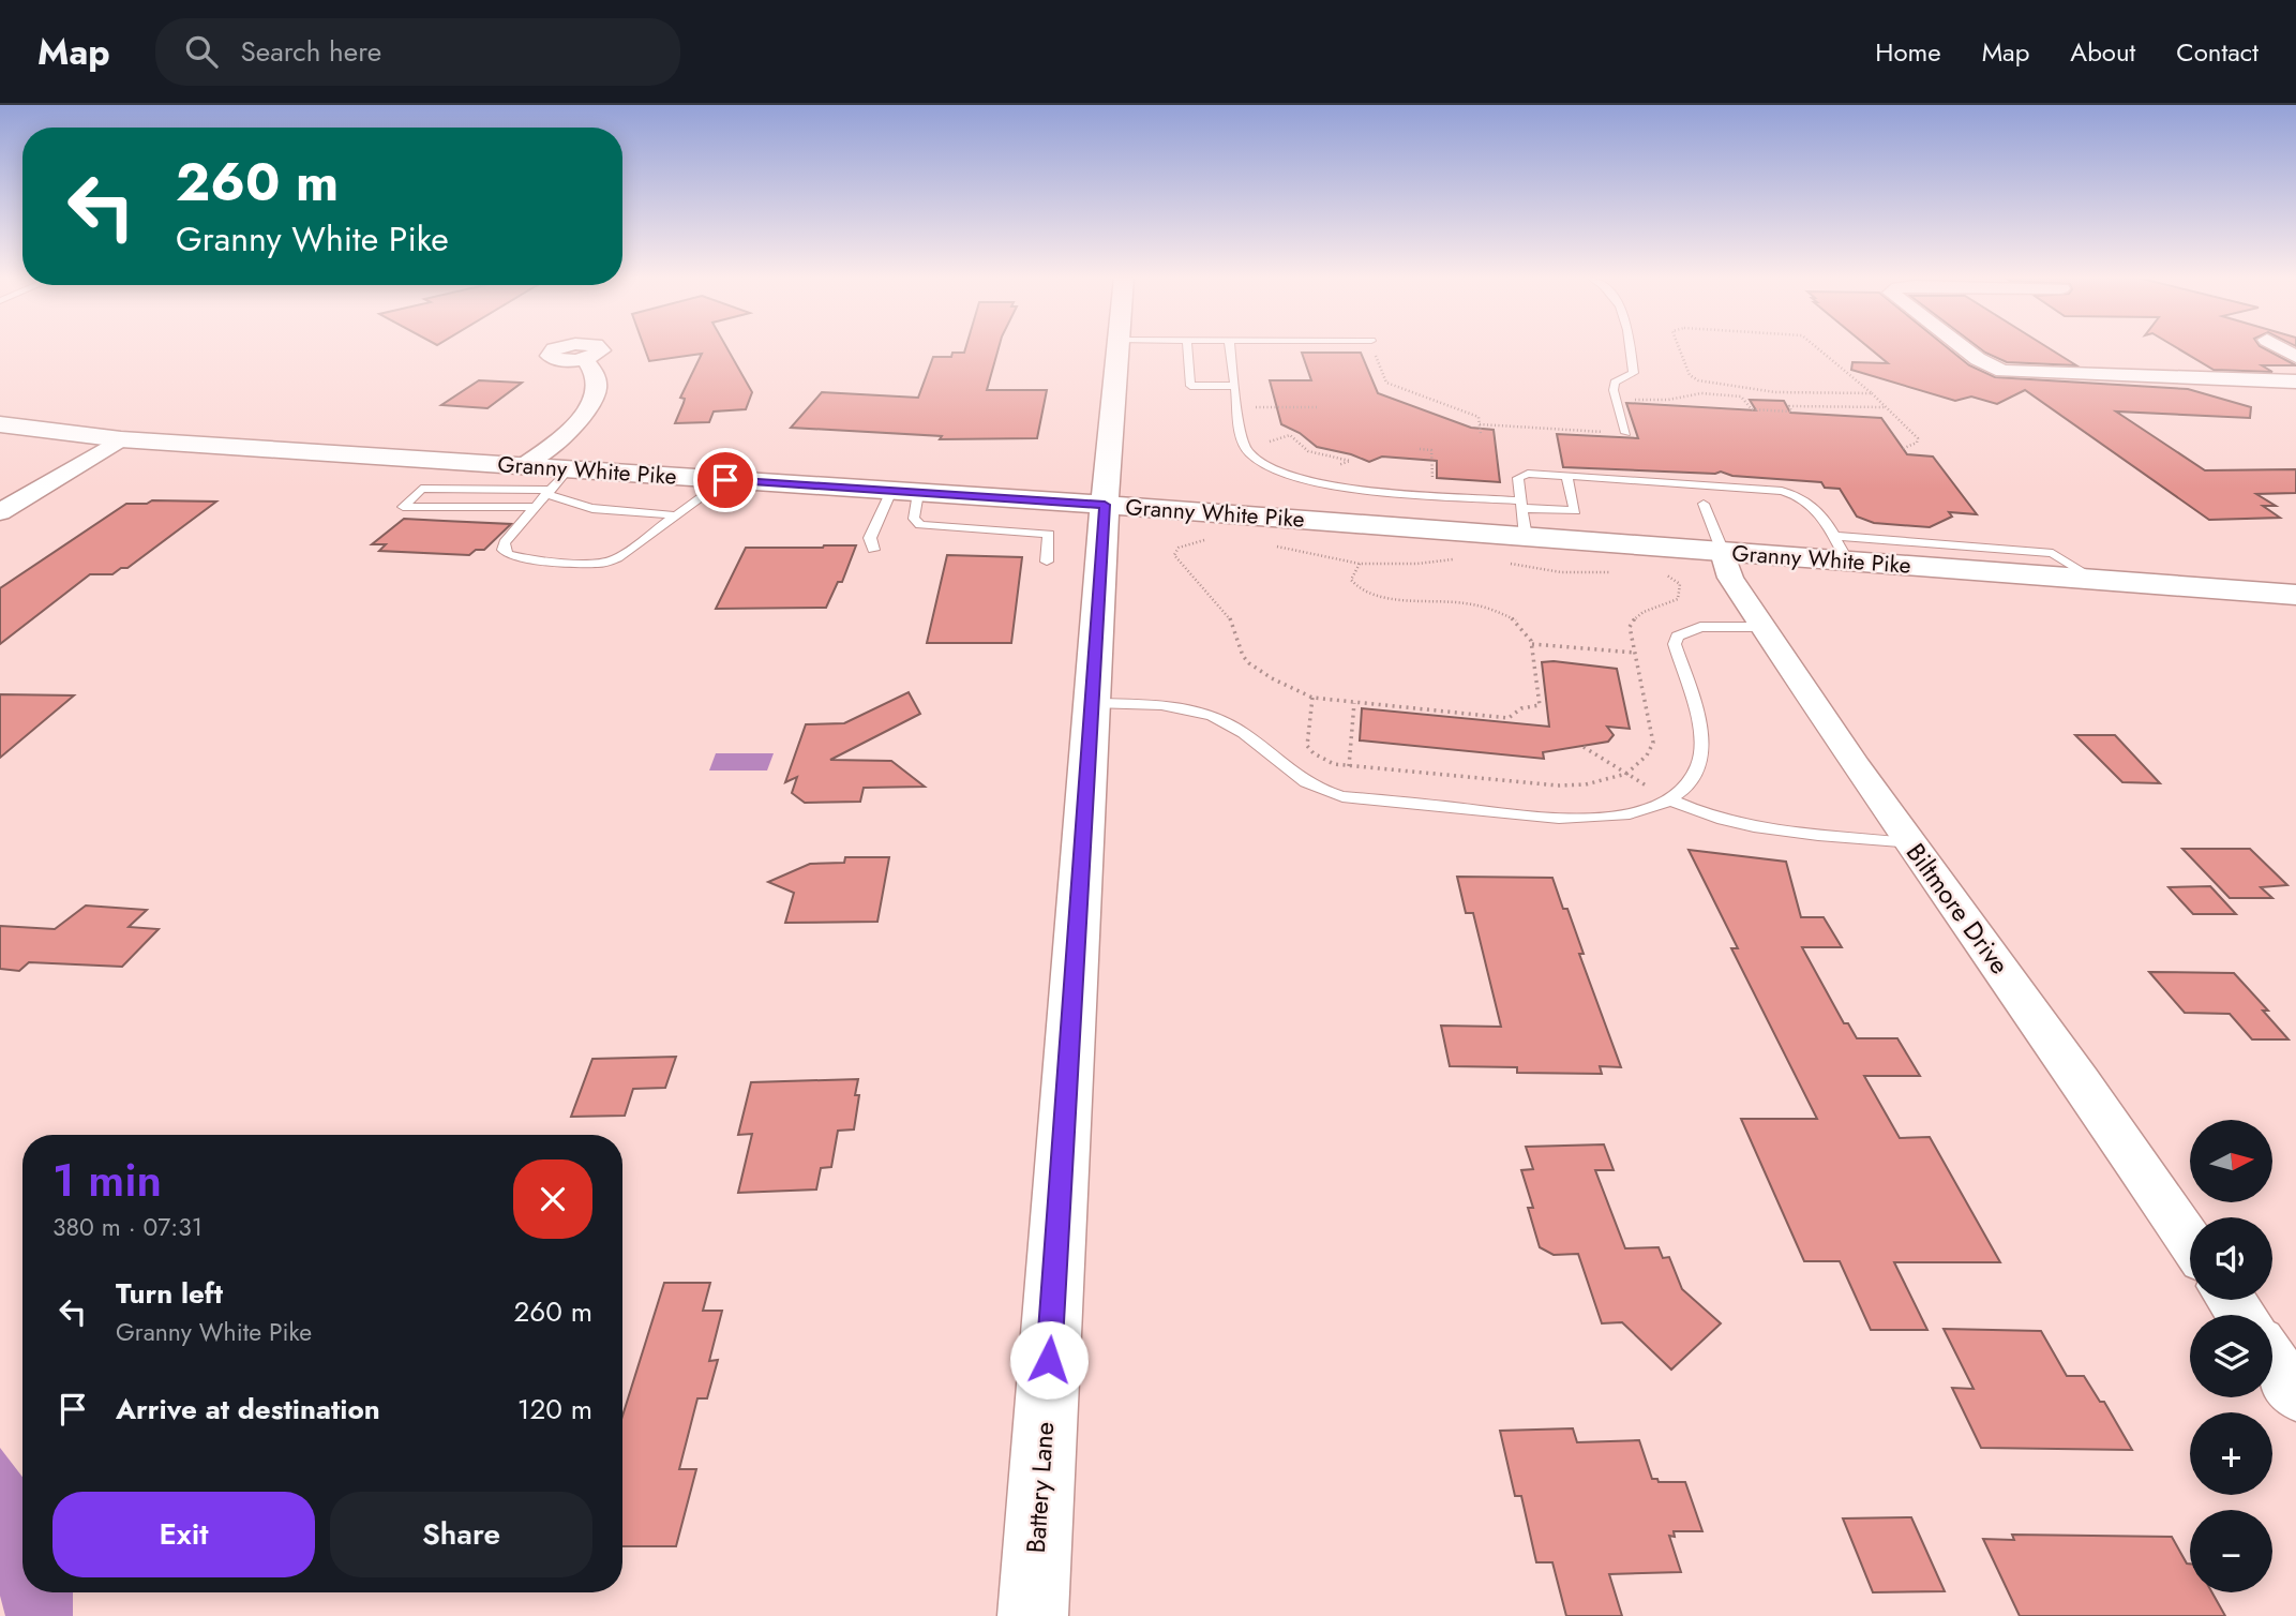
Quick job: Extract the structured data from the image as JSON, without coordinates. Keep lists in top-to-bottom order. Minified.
{"streets":{"main road":["Granny White Pike","Battery Lane"],"street":["Biltmore Drive"]},"crossings":[["Granny White Pike","Biltmore Drive"],["Granny White Pike","Battery Lane"]],"north":"right","page":{"header":"Map","search":"Search here","nav":["Home","Map","About","Contact"],"turn":["260 m","Granny White Pike"],"map_buttons":["+","−"],"heading":["1 min","380 m · 07:31"],"list":[{"name":"Turn left","note":"Granny White Pike","value":"260 m"},{"name":"Arrive at destination","value":"120 m"}],"buttons":["Exit","Share"]}}
